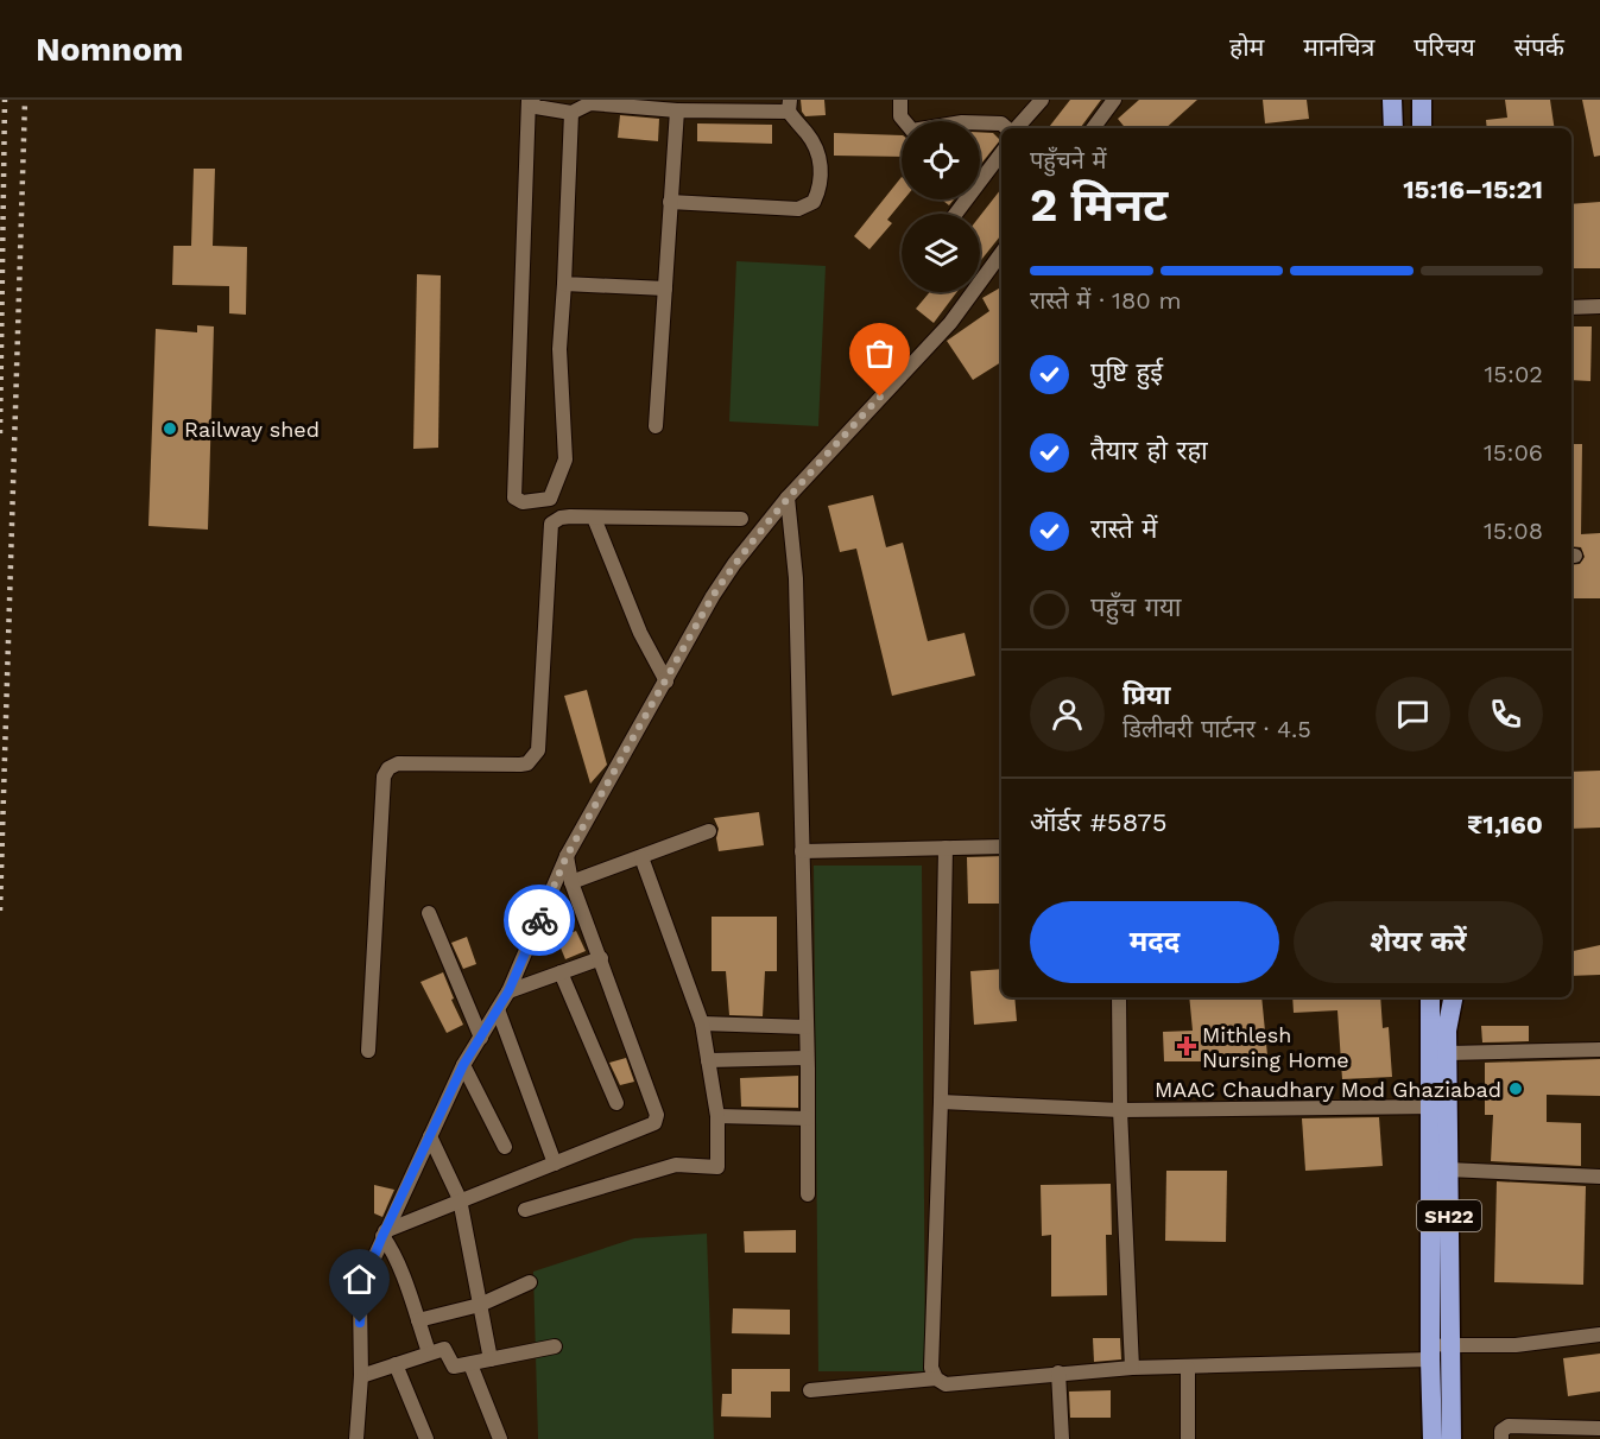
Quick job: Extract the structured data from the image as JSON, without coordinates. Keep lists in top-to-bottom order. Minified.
{"streets":{"highway":["SH22"]},"places":{"other":["Railway shed","MAAC Chaudhary Mod Ghaziabad"],"health":["Mithlesh Nursing Home"]},"page":{"header":"Nomnom","nav":["होम","मानचित्र","परिचय","संपर्क"],"heading":["2 मिनट","पहुँचने में","15:16–15:21"],"panel":["प्रिया","डिलीवरी पार्टनर · 4.5","ऑर्डर #5875","₹1,160"],"bar":"रास्ते में · 180 m","list":[["पुष्टि हुई","15:02"],["तैयार हो रहा","15:06"],["रास्ते में","15:08"],"पहुँच गया"],"buttons":["मदद","शेयर करें"]}}
